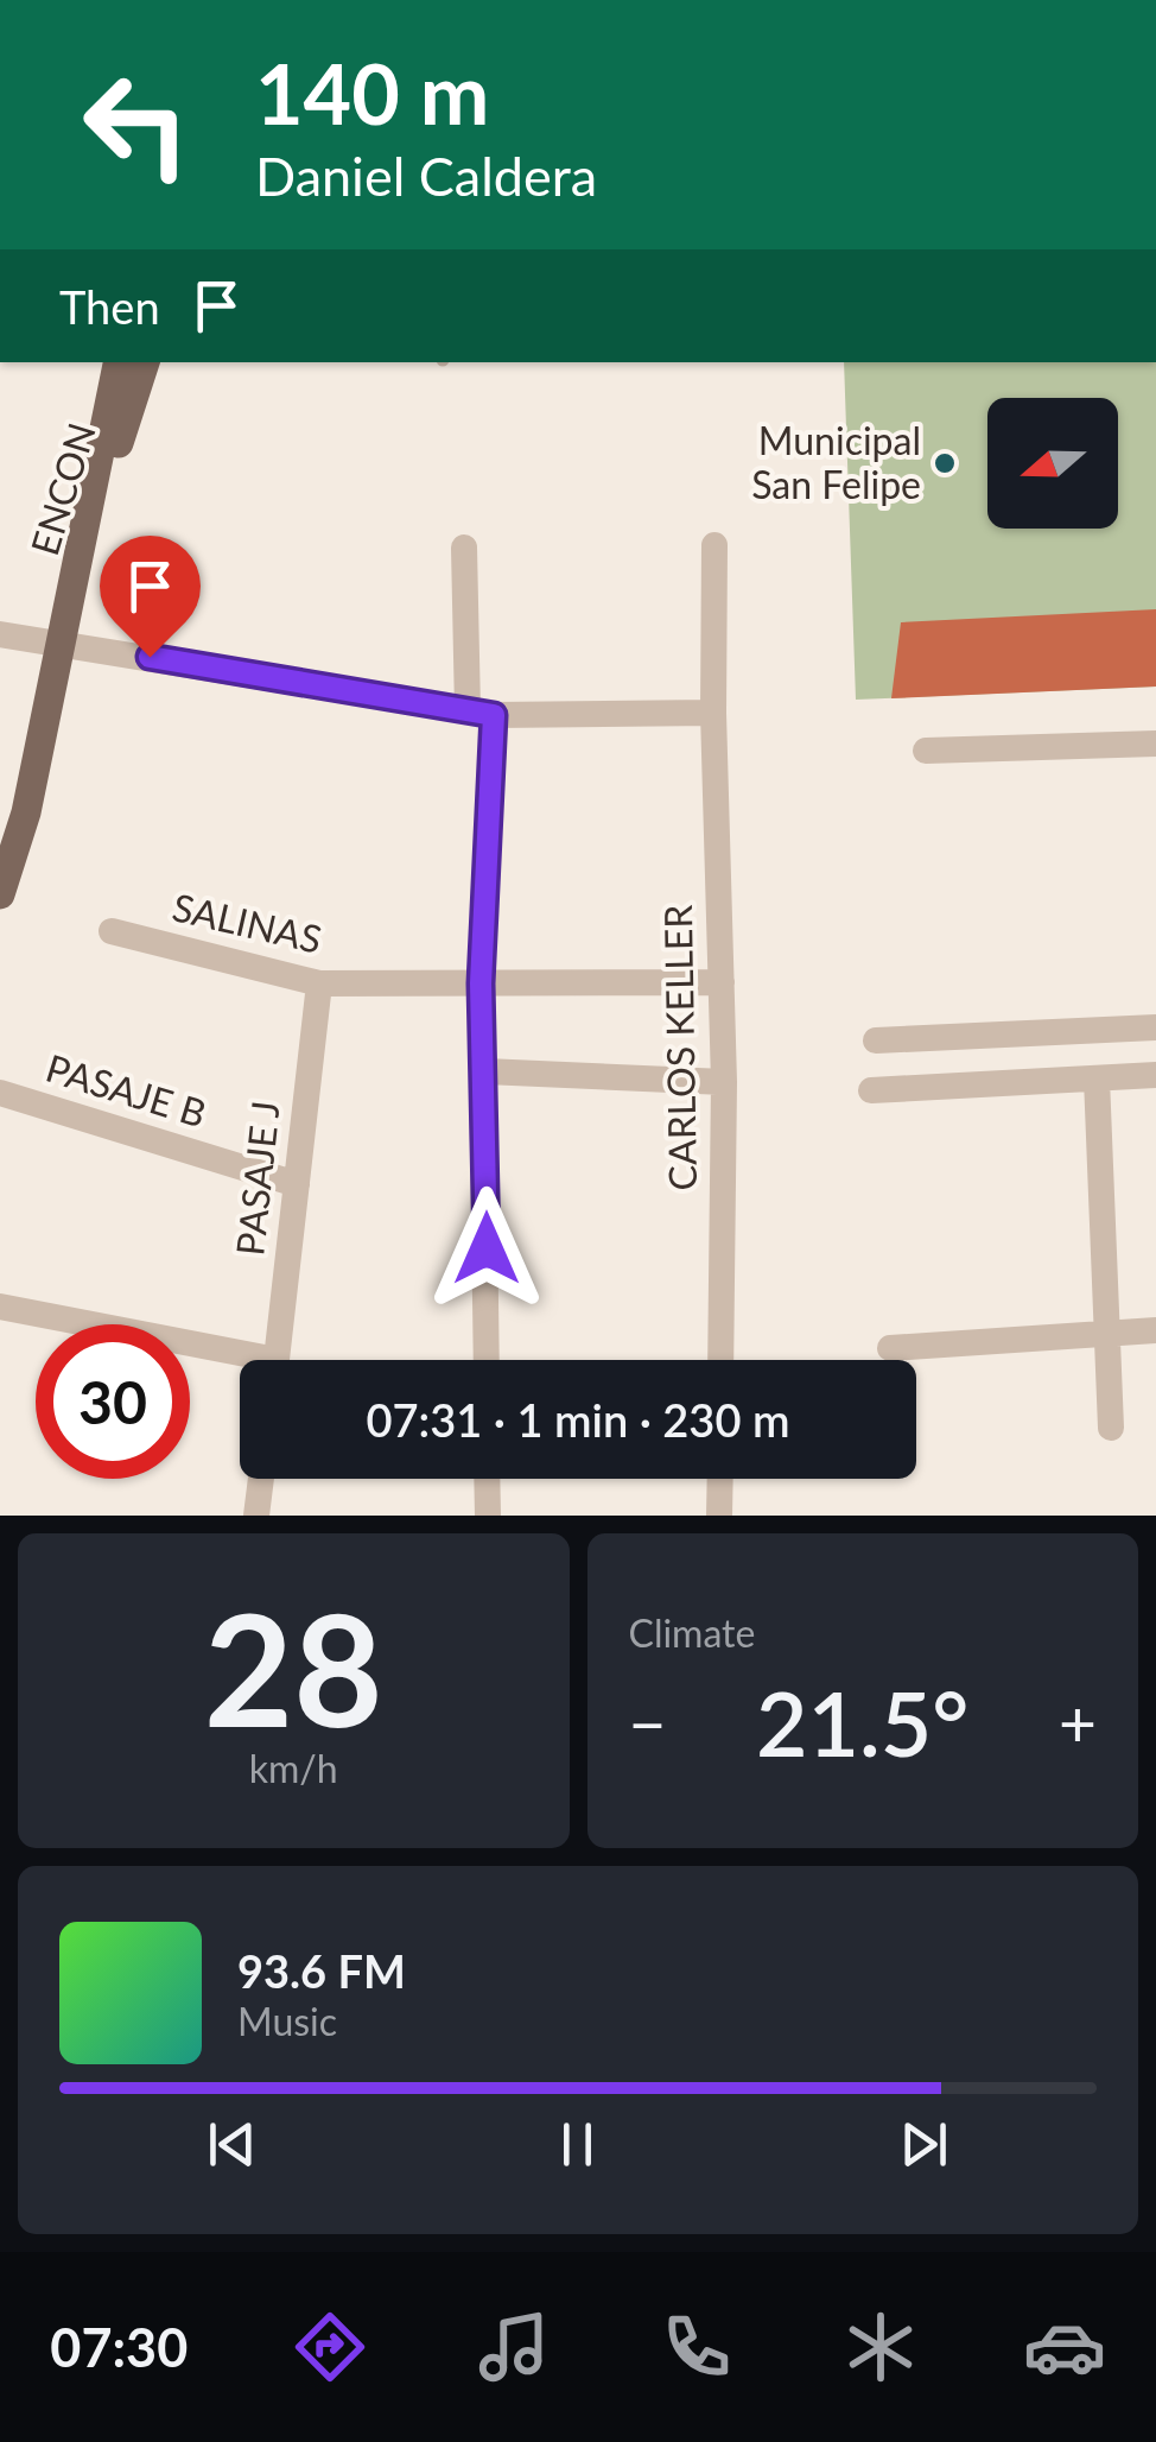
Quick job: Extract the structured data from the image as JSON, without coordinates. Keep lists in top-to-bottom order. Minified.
{"streets":{"main road":["ENCON"],"street":["SALINAS","CARLOS KELLER","PASAJE B","PASAJE J"]},"crossings":[["SALINAS","CARLOS KELLER"],["SALINAS","PASAJE J"],["PASAJE B","PASAJE J"]],"places":["Municipal San Felipe"],"north":"left","page":{"turn":["140 m","Daniel Caldera"],"then":"Then","limit":"30","trip":"07:31 · 1 min · 230 m","tile":[["28","km/h"],"Climate"],"heat":["−","21.5°","+"],"song":["93.6 FM","Music"],"tabs":"07:30"}}
